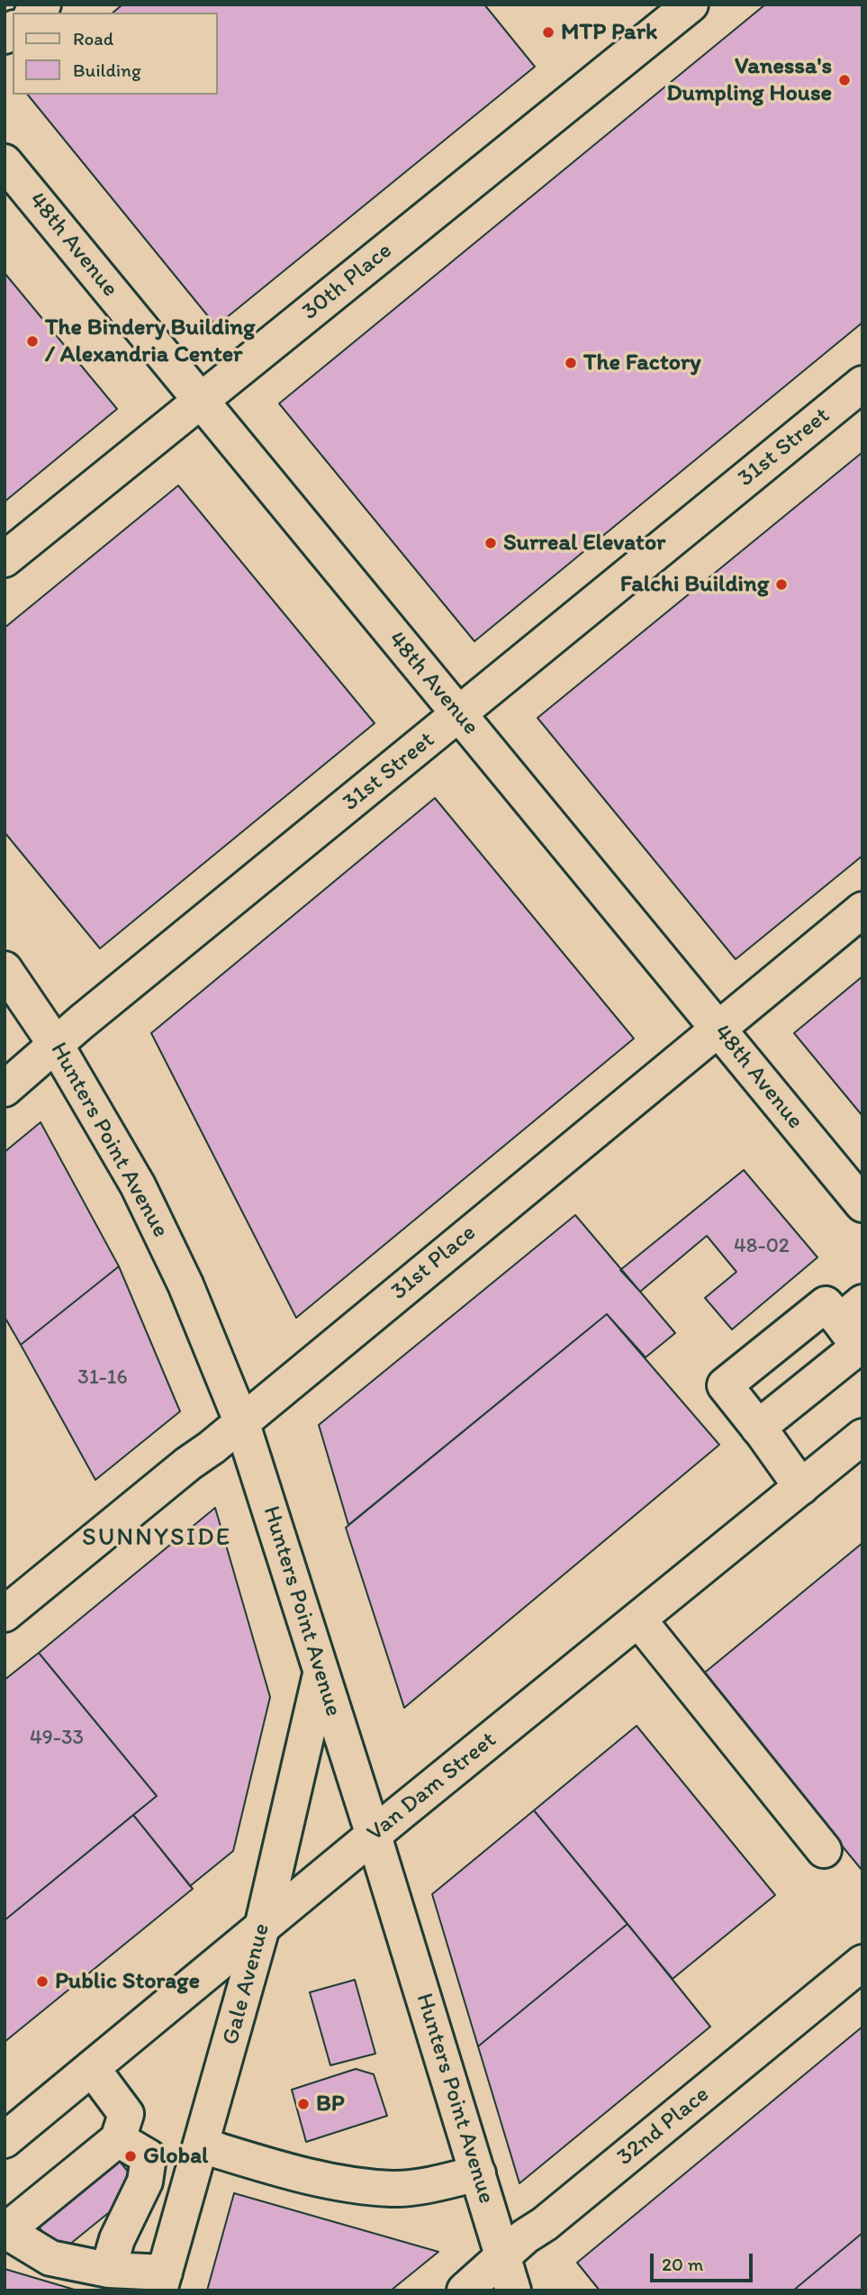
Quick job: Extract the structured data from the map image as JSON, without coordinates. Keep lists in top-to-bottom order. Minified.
{"streets":{"street":["48th Avenue","30th Place","31st Street","Hunters Point Avenue","31st Place","Van Dam Street","Gale Avenue","32nd Place"]},"crossings":[["48th Avenue","30th Place"],["48th Avenue","31st Street"],["48th Avenue","31st Place"],["31st Street","Hunters Point Avenue"],["Hunters Point Avenue","31st Place"],["Hunters Point Avenue","Van Dam Street"],["Hunters Point Avenue","Gale Avenue"],["Hunters Point Avenue","32nd Place"],["Van Dam Street","Gale Avenue"]],"districts":["SUNNYSIDE"],"places":["MTP Park","Vanessa's Dumpling House","The Bindery Building / Alexandria Center","The Factory","Surreal Elevator","Falchi Building","Public Storage","BP","Global"],"house_numbers":["48-02","31-16","49-33"],"legend":["Road","Building"],"scale_bar":"20 m"}
